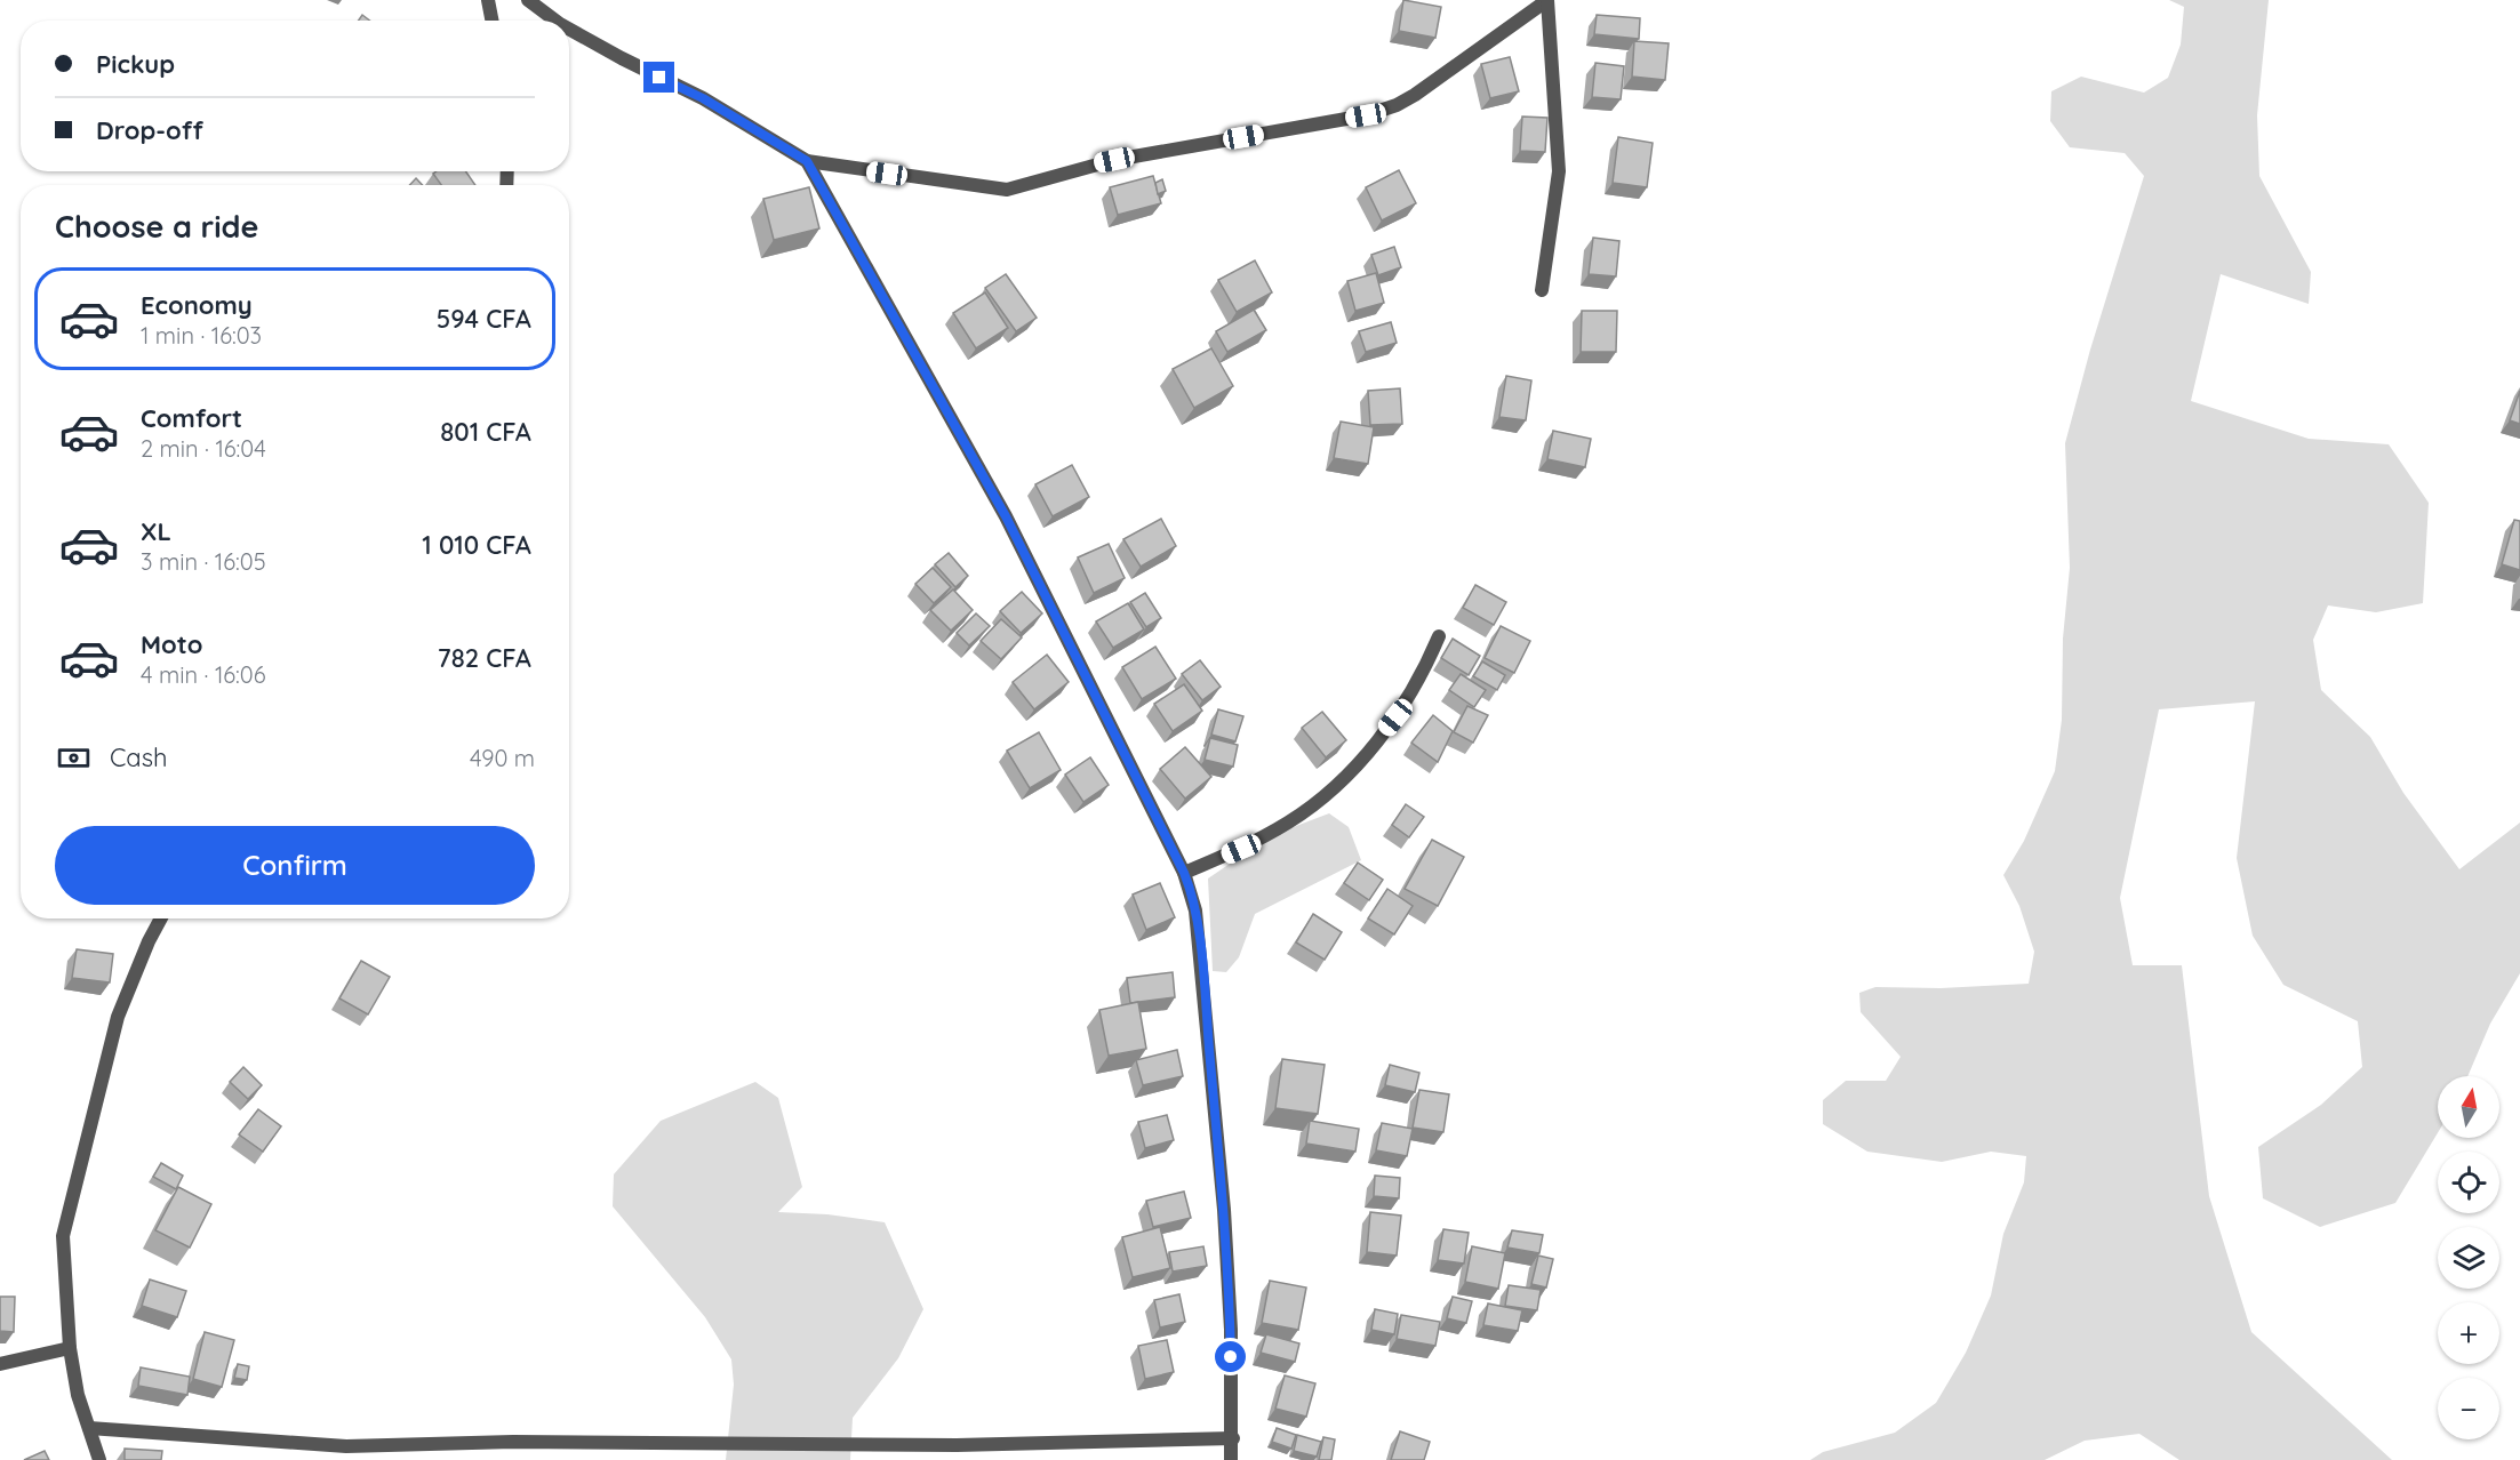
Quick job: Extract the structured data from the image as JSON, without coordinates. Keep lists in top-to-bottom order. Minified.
{"north":"top","page":{"banner":["Pickup","Drop-off"],"heading":"Choose a ride","list":[{"name":"Economy","note":"1 min · 16:03","value":"594 CFA"},{"name":"Comfort","note":"2 min · 16:04","value":"801 CFA"},{"name":"XL","note":"3 min · 16:05","value":"1 010 CFA"},{"name":"Moto","note":"4 min · 16:06","value":"782 CFA"}],"pay":["Cash","490 m"],"buttons":"Confirm","map_buttons":["+","−"]}}
